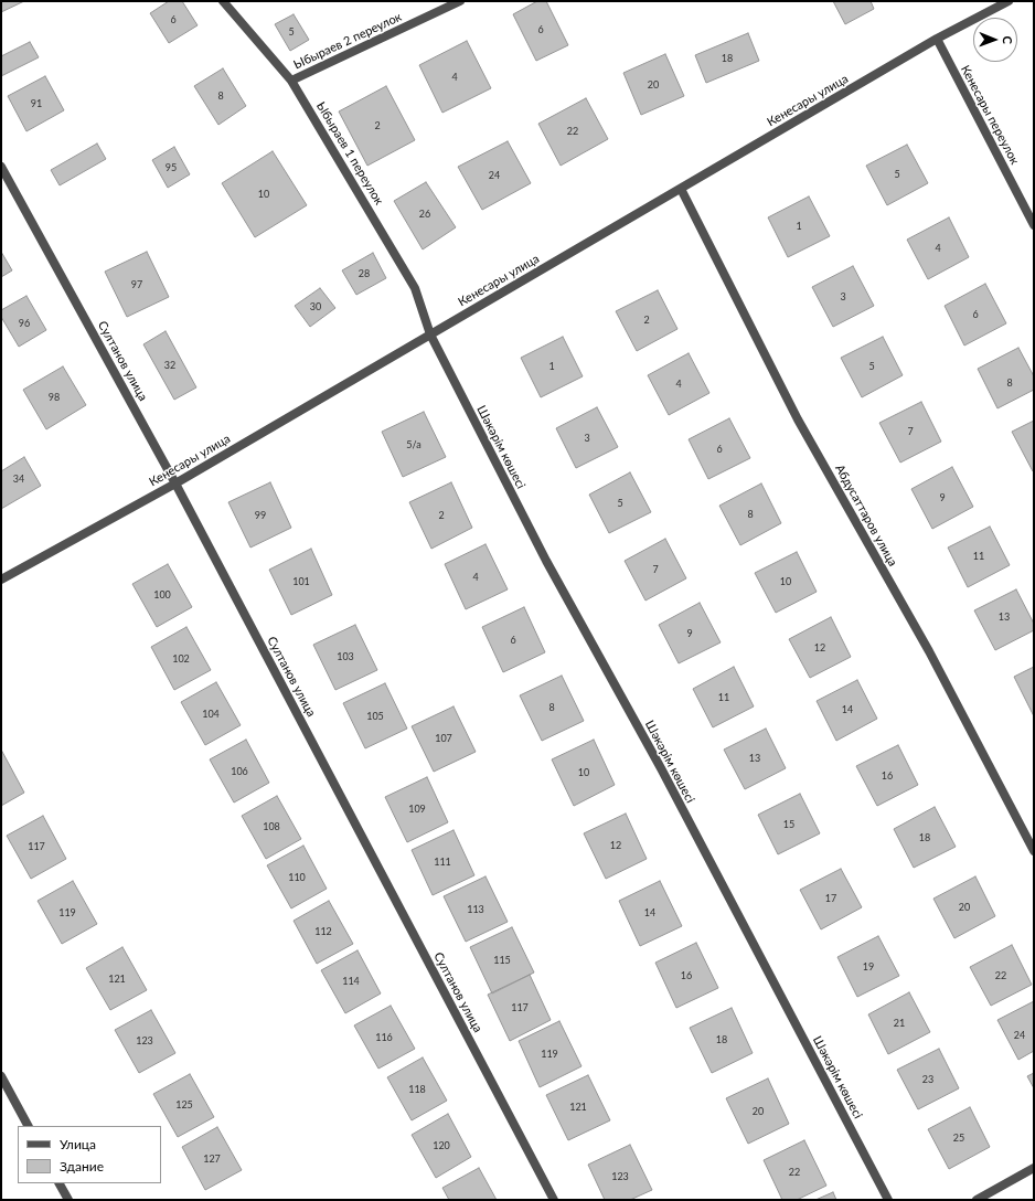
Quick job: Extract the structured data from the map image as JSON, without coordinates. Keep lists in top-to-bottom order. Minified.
{"streets":{"street":["Ыбыраев 2 переулок","Кенесары улица","Кенесары переулок","Ыбыраев 1 переулок","Султанов улица","Шәкәрім көшесі","Абдусаттаров улица"]},"crossings":[["Ыбыраев 2 переулок","Ыбыраев 1 переулок"],["Кенесары улица","Кенесары переулок"],["Кенесары улица","Ыбыраев 1 переулок"],["Кенесары улица","Султанов улица"],["Кенесары улица","Шәкәрім көшесі"],["Кенесары улица","Абдусаттаров улица"],["Ыбыраев 1 переулок","Шәкәрім көшесі"]],"house_numbers":["6","6","5","18","4","20","8","91","2","22","95","5","24","10","26","1","4","28","97","3","30","6","2","96","32","1","5","8","4","98","7","3","5/а","6","34","9","5","8","99","2","11","7","4","101","10","100","13","9","6","12","103","102","11","8","14","104","105","107","13","106","10","16","109","15","108","18","12","117","111","110","17","20","113","119","14","112","115","19","16","22","121","114","117","21","24","116","18","123","119","23","118","125","121","20","25","120","127","22","123"],"legend":["Улица","Здание"],"north":"right"}
